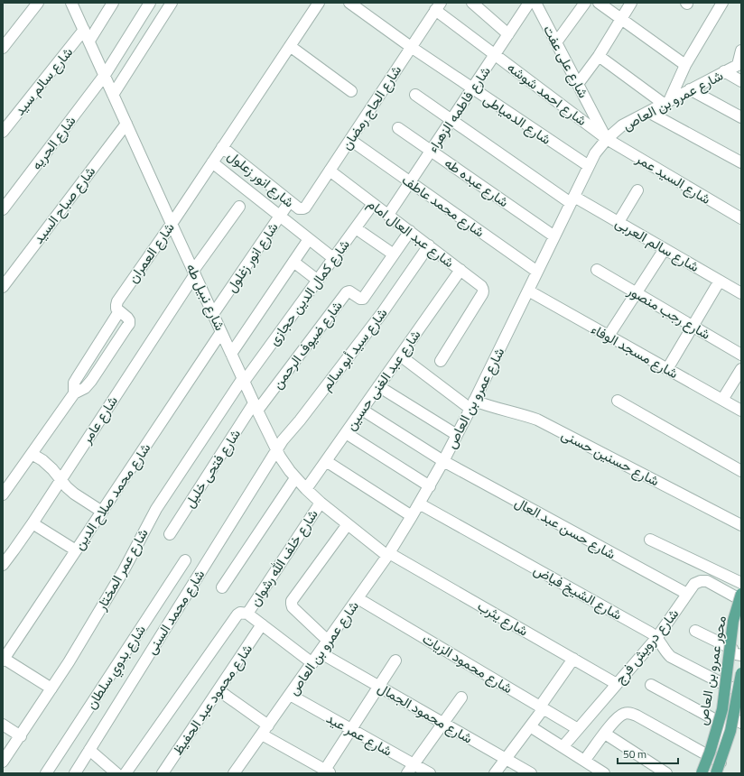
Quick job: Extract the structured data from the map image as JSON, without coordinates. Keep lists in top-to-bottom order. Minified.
{"streets":{"main road":["محور عمرو بن العاص"],"street":["شارع على عفت","شارع سالم سيد","شارع احمد شوشه","شارع عمرو بن العاص","شارع الحاج رمضان","شارع فاطمه الزهراء","شارع الدمياطى","شارع الحريه","شارع انور زعلول","شارع السيد عمر","شارع عبده طه","شارع صباح السيد","شارع محمد عاطف","شارع عبد العال امام","شارع سالم العربى","شارع العمران","شارع انور زغلول","شارع كمال الدين حجازى","شارع نبيل طه","شارع رجب منصور","شارع ضيوف الرحمن","شارع سيد أبو سالم","شارع مسجد الوفاء","شارع عبد الغنى حسين","شارع عامر","شارع حسنين حسنى","شارع فتحى خليل","شارع محمد صلاح الدين","شارع حسن عبد العال","شارع خلف الله رشوان","شارع عمر المختار","شارع الشيخ فياض","شارع محمد السنى","شارع يثرب","شارع درويش فرج","شارع محمود الزيات","شارع بدوي سلطان","شارع محمود عبد الحفيظ","شارع محمود الجمال","شارع عمر عيد"]},"crossings":[["شارع على عفت","شارع احمد شوشه"],["شارع على عفت","شارع عمرو بن العاص"],["شارع على عفت","شارع السيد عمر"],["شارع سالم سيد","شارع نبيل طه"],["شارع احمد شوشه","شارع عمرو بن العاص"],["شارع احمد شوشه","شارع الحاج رمضان"],["شارع احمد شوشه","شارع فاطمه الزهراء"],["شارع احمد شوشه","شارع السيد عمر"],["شارع عمرو بن العاص","شارع الدمياطى"],["شارع عمرو بن العاص","شارع السيد عمر"],["شارع عمرو بن العاص","شارع عبده طه"],["شارع عمرو بن العاص","شارع محمد عاطف"],["شارع عمرو بن العاص","شارع سالم العربى"],["شارع عمرو بن العاص","شارع نبيل طه"],["شارع عمرو بن العاص","شارع مسجد الوفاء"],["شارع عمرو بن العاص","شارع حسنين حسنى"],["شارع عمرو بن العاص","شارع حسن عبد العال"],["شارع عمرو بن العاص","شارع الشيخ فياض"],["شارع عمرو بن العاص","شارع يثرب"],["شارع عمرو بن العاص","شارع محمود الزيات"],["شارع عمرو بن العاص","شارع محمود الجمال"],["شارع عمرو بن العاص","شارع عمر عيد"],["شارع الحاج رمضان","شارع الدمياطى"],["شارع الحاج رمضان","شارع انور زعلول"],["شارع الحاج رمضان","شارع محمد عاطف"],["شارع الحاج رمضان","شارع عبد العال امام"],["شارع فاطمه الزهراء","شارع الدمياطى"],["شارع فاطمه الزهراء","شارع عبده طه"],["شارع فاطمه الزهراء","شارع محمد عاطف"],["شارع فاطمه الزهراء","شارع عبد العال امام"],["شارع فاطمه الزهراء","شارع سالم العربى"],["شارع الحريه","شارع نبيل طه"],["شارع انور زعلول","شارع العمران"],["شارع انور زعلول","شارع انور زغلول"],["شارع صباح السيد","شارع نبيل طه"],["شارع عبد العال امام","شارع كمال الدين حجازى"],["شارع عبد العال امام","شارع سيد أبو سالم"],["شارع عبد العال امام","شارع عبد الغنى حسين"],["شارع العمران","شارع نبيل طه"],["شارع انور زغلول","شارع نبيل طه"],["شارع كمال الدين حجازى","شارع نبيل طه"],["شارع كمال الدين حجازى","شارع عمر المختار"],["شارع نبيل طه","شارع ضيوف الرحمن"],["شارع نبيل طه","شارع سيد أبو سالم"],["شارع نبيل طه","شارع عبد الغنى حسين"],["شارع نبيل طه","شارع عامر"],["شارع نبيل طه","شارع فتحى خليل"],["شارع نبيل طه","شارع محمد صلاح الدين"],["شارع نبيل طه","شارع خلف الله رشوان"],["شارع نبيل طه","شارع عمر المختار"],["شارع نبيل طه","شارع محمد السنى"],["شارع نبيل طه","شارع يثرب"],["شارع ضيوف الرحمن","شارع فتحى خليل"],["شارع سيد أبو سالم","شارع محمد السنى"],["شارع عبد الغنى حسين","شارع حسنين حسنى"],["شارع عبد الغنى حسين","شارع حسن عبد العال"],["شارع حسن عبد العال","شارع درويش فرج"],["شارع الشيخ فياض","شارع درويش فرج"],["شارع يثرب","شارع درويش فرج"],["شارع درويش فرج","شارع محمود الزيات"]],"scale_bar":"50 m"}
